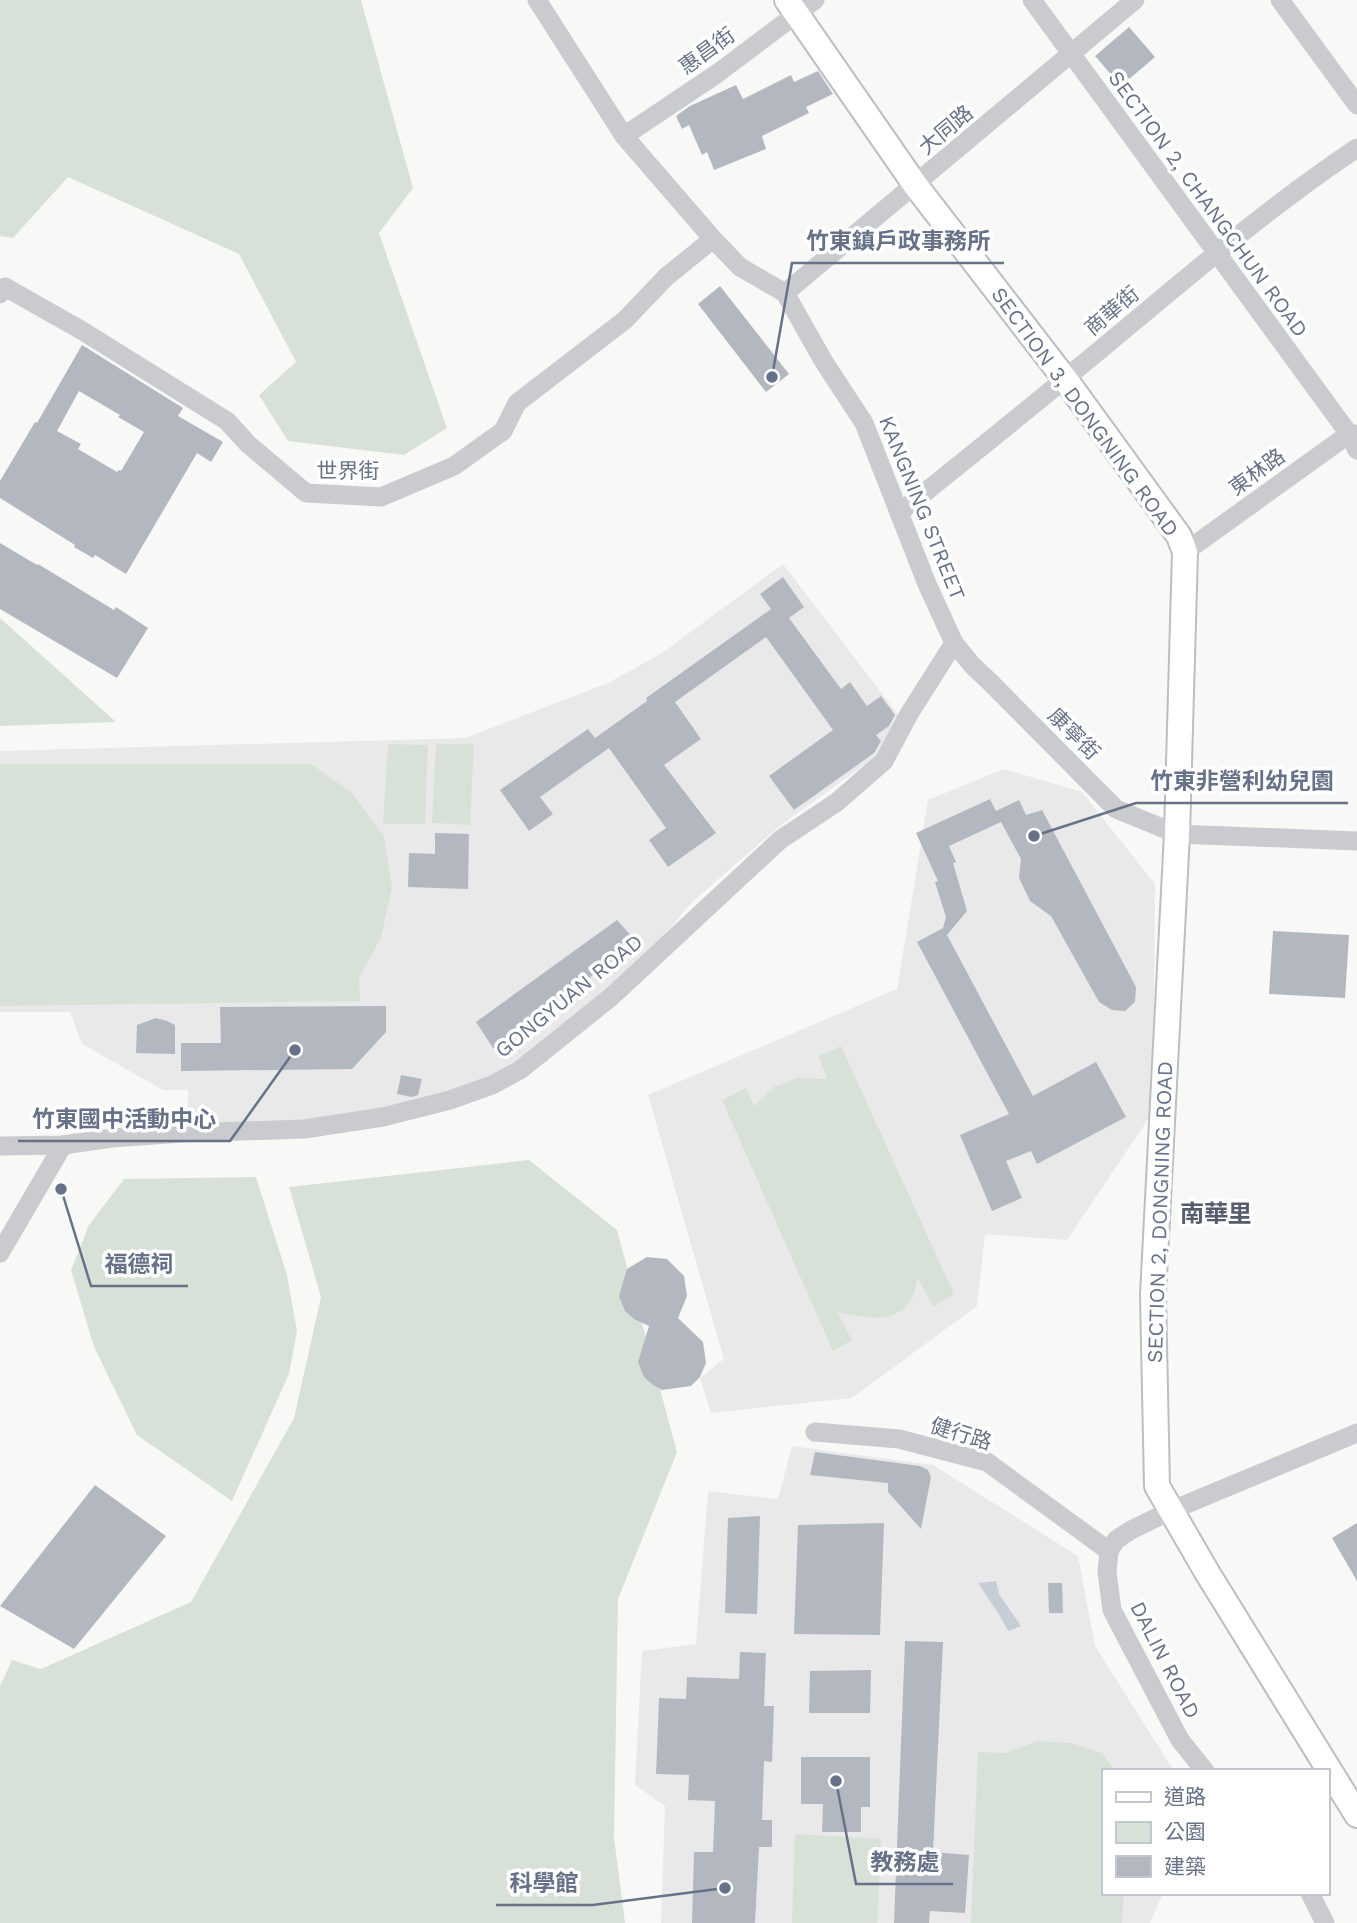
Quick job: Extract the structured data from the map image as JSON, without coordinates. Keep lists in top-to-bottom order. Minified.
{"streets":{"main road":["SECTION 3, DONGNING ROAD","SECTION 2, DONGNING ROAD"],"street":["惠昌街","大同路","SECTION 2, CHANGCHUN ROAD","商華街","世界街","東林路","KANGNING STREET","康寧街","GONGYUAN ROAD","健行路","DALIN ROAD"]},"crossings":[["惠昌街","SECTION 3, DONGNING ROAD"],["大同路","SECTION 2, CHANGCHUN ROAD"],["大同路","SECTION 3, DONGNING ROAD"],["大同路","KANGNING STREET"],["SECTION 2, CHANGCHUN ROAD","商華街"],["SECTION 2, CHANGCHUN ROAD","東林路"],["商華街","SECTION 3, DONGNING ROAD"],["商華街","KANGNING STREET"],["SECTION 3, DONGNING ROAD","東林路"],["SECTION 3, DONGNING ROAD","SECTION 2, DONGNING ROAD"],["東林路","SECTION 2, DONGNING ROAD"],["KANGNING STREET","康寧街"],["KANGNING STREET","GONGYUAN ROAD"],["康寧街","GONGYUAN ROAD"],["康寧街","SECTION 2, DONGNING ROAD"],["健行路","DALIN ROAD"]],"districts":["南華里"],"places":["竹東鎮戶政事務所","竹東非營利幼兒園","竹東國中活動中心","福德祠","教務處","科學館"],"legend":["道路","公園","建築"]}
